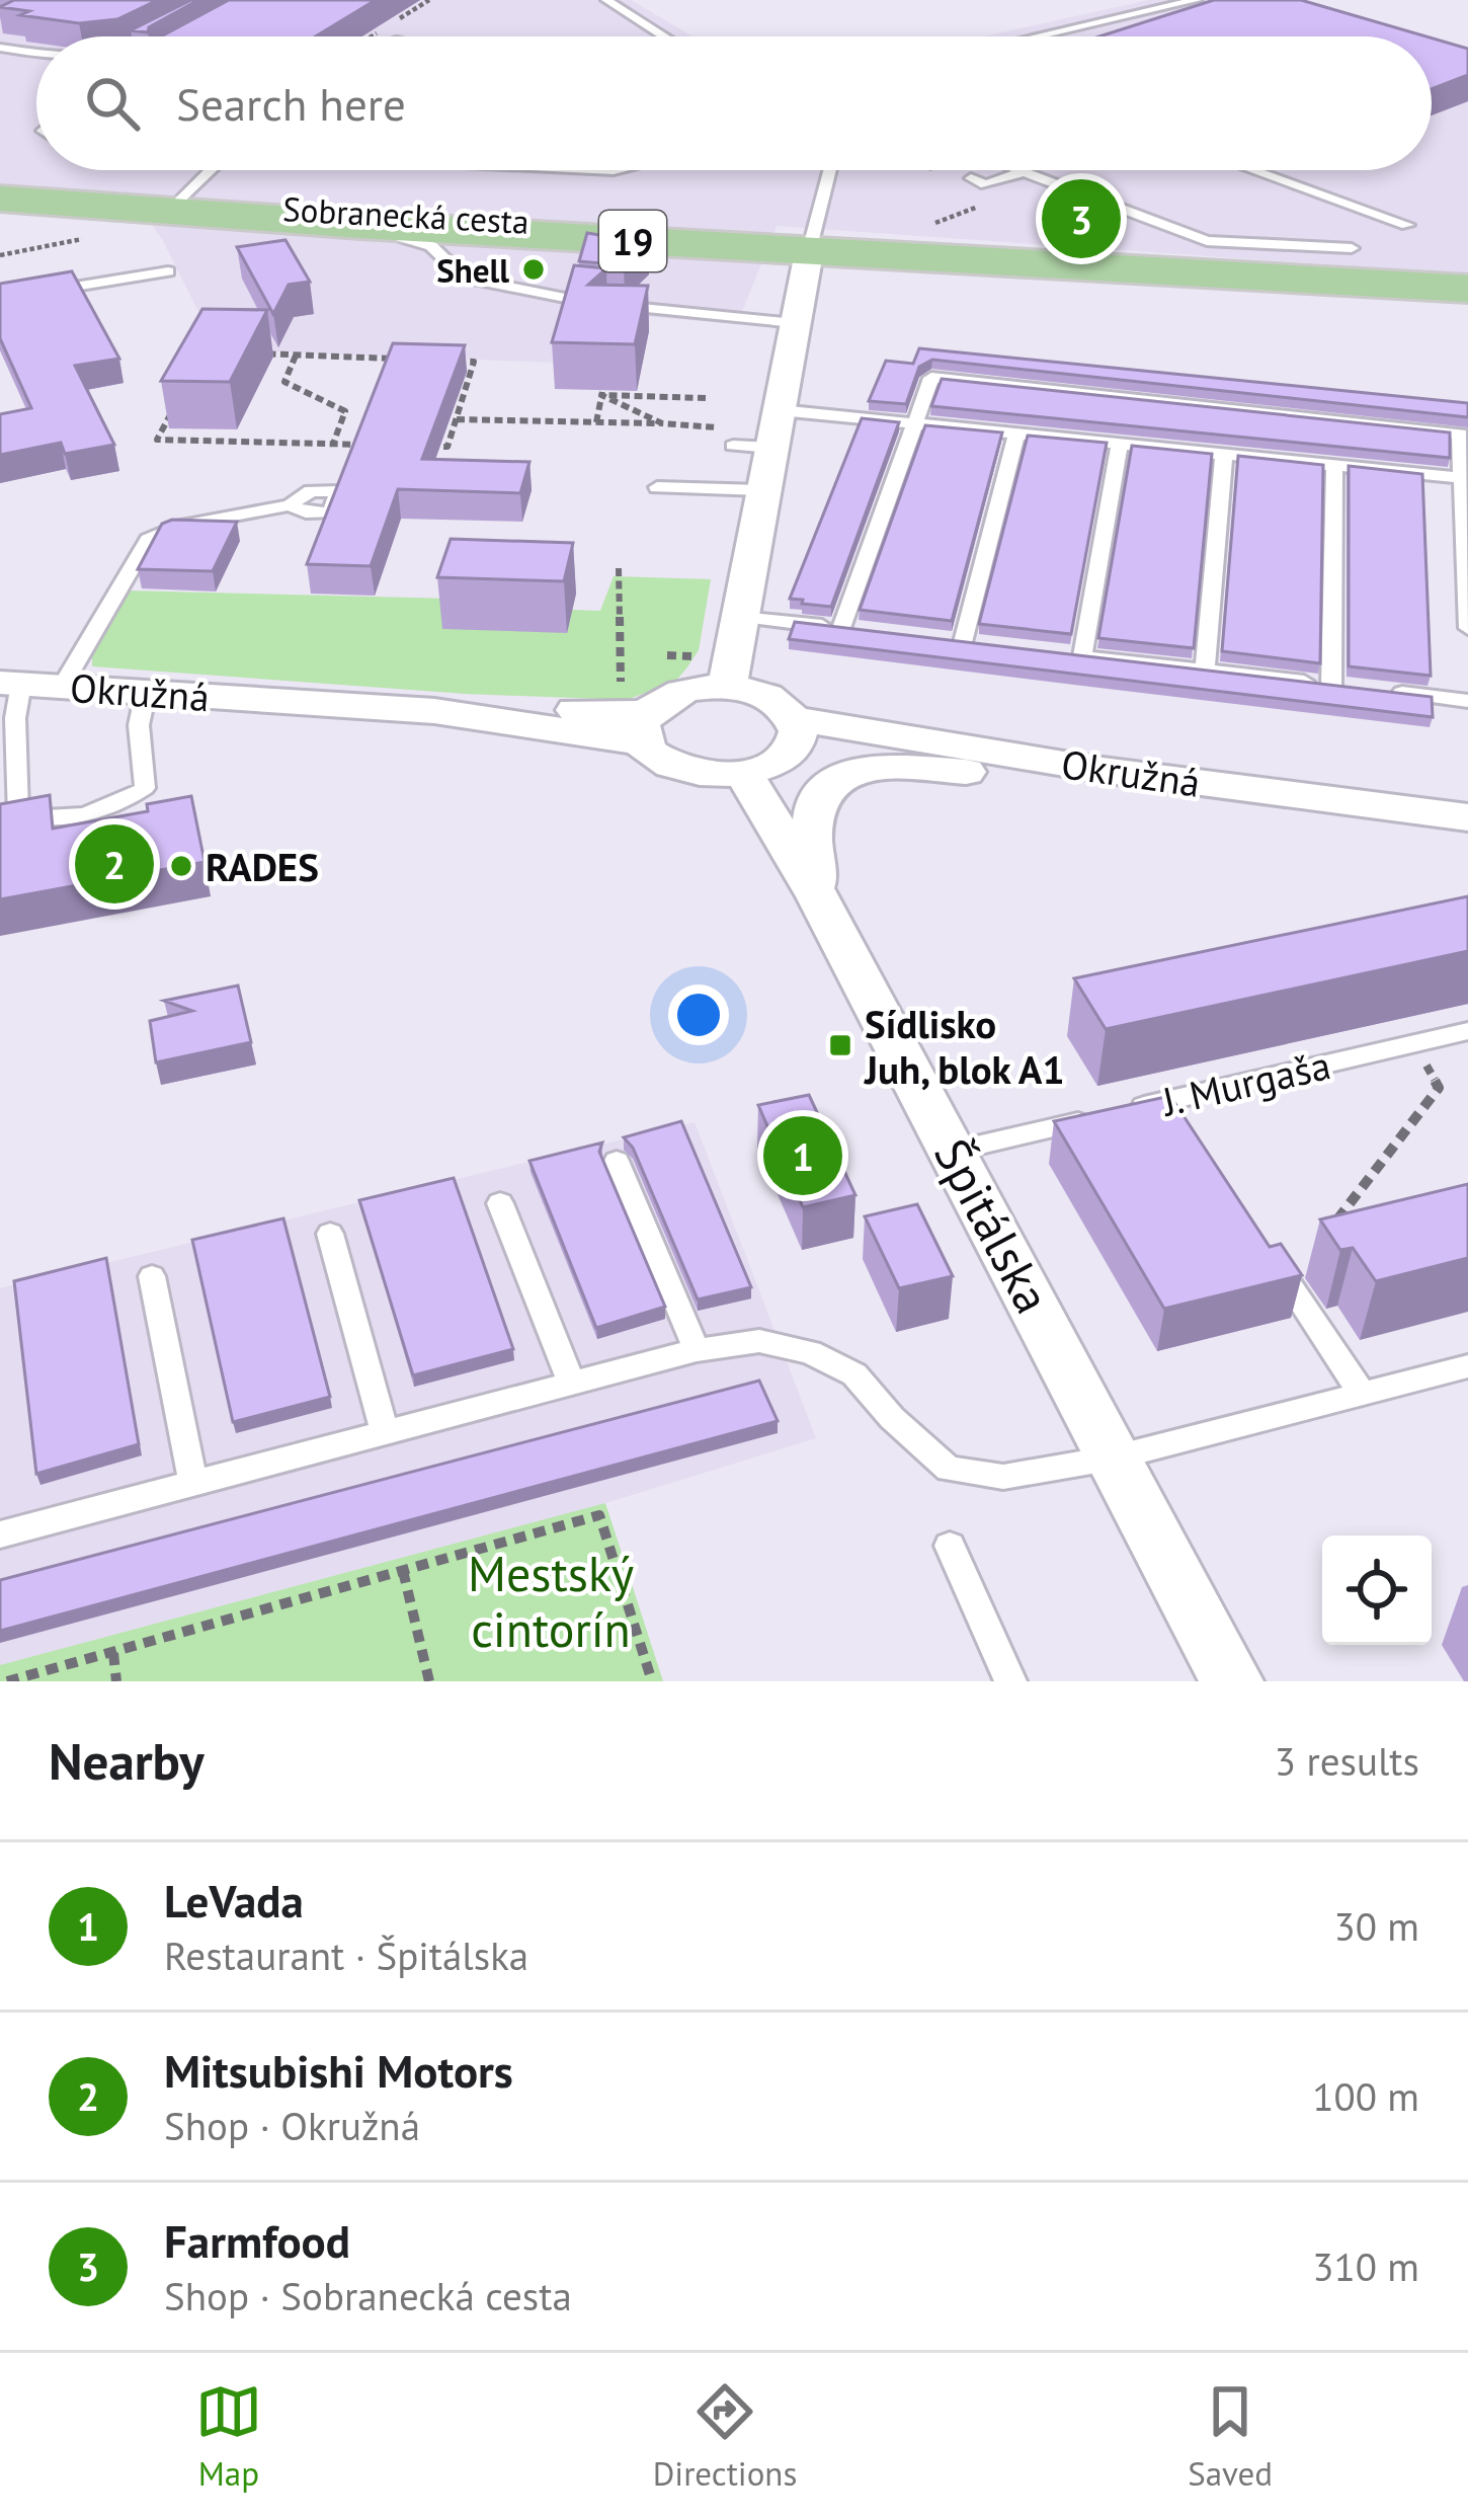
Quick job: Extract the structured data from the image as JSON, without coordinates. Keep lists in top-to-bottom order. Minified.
{"streets":{"main road":["Sobranecká cesta","19"],"street":["Okružná","Špitálska"],"lane":["J. Murgaša"]},"crossings":[["Okružná","Špitálska"],["J. Murgaša","Špitálska"]],"parks":["Mestský cintorín"],"places":{"other":["Shell","RADES"],"transit":["Sídlisko Juh, blok A1"]},"page":{"search":"Search here","pins":["3","2","1"],"heading":["Nearby","3 results"],"list":[{"mark":"1","name":"LeVada","note":"Restaurant · Špitálska","value":"30 m"},{"mark":"2","name":"Mitsubishi Motors","note":"Shop · Okružná","value":"100 m"},{"mark":"3","name":"Farmfood","note":"Shop · Sobranecká cesta","value":"310 m"}],"nav":["Map","Directions","Saved"]}}
